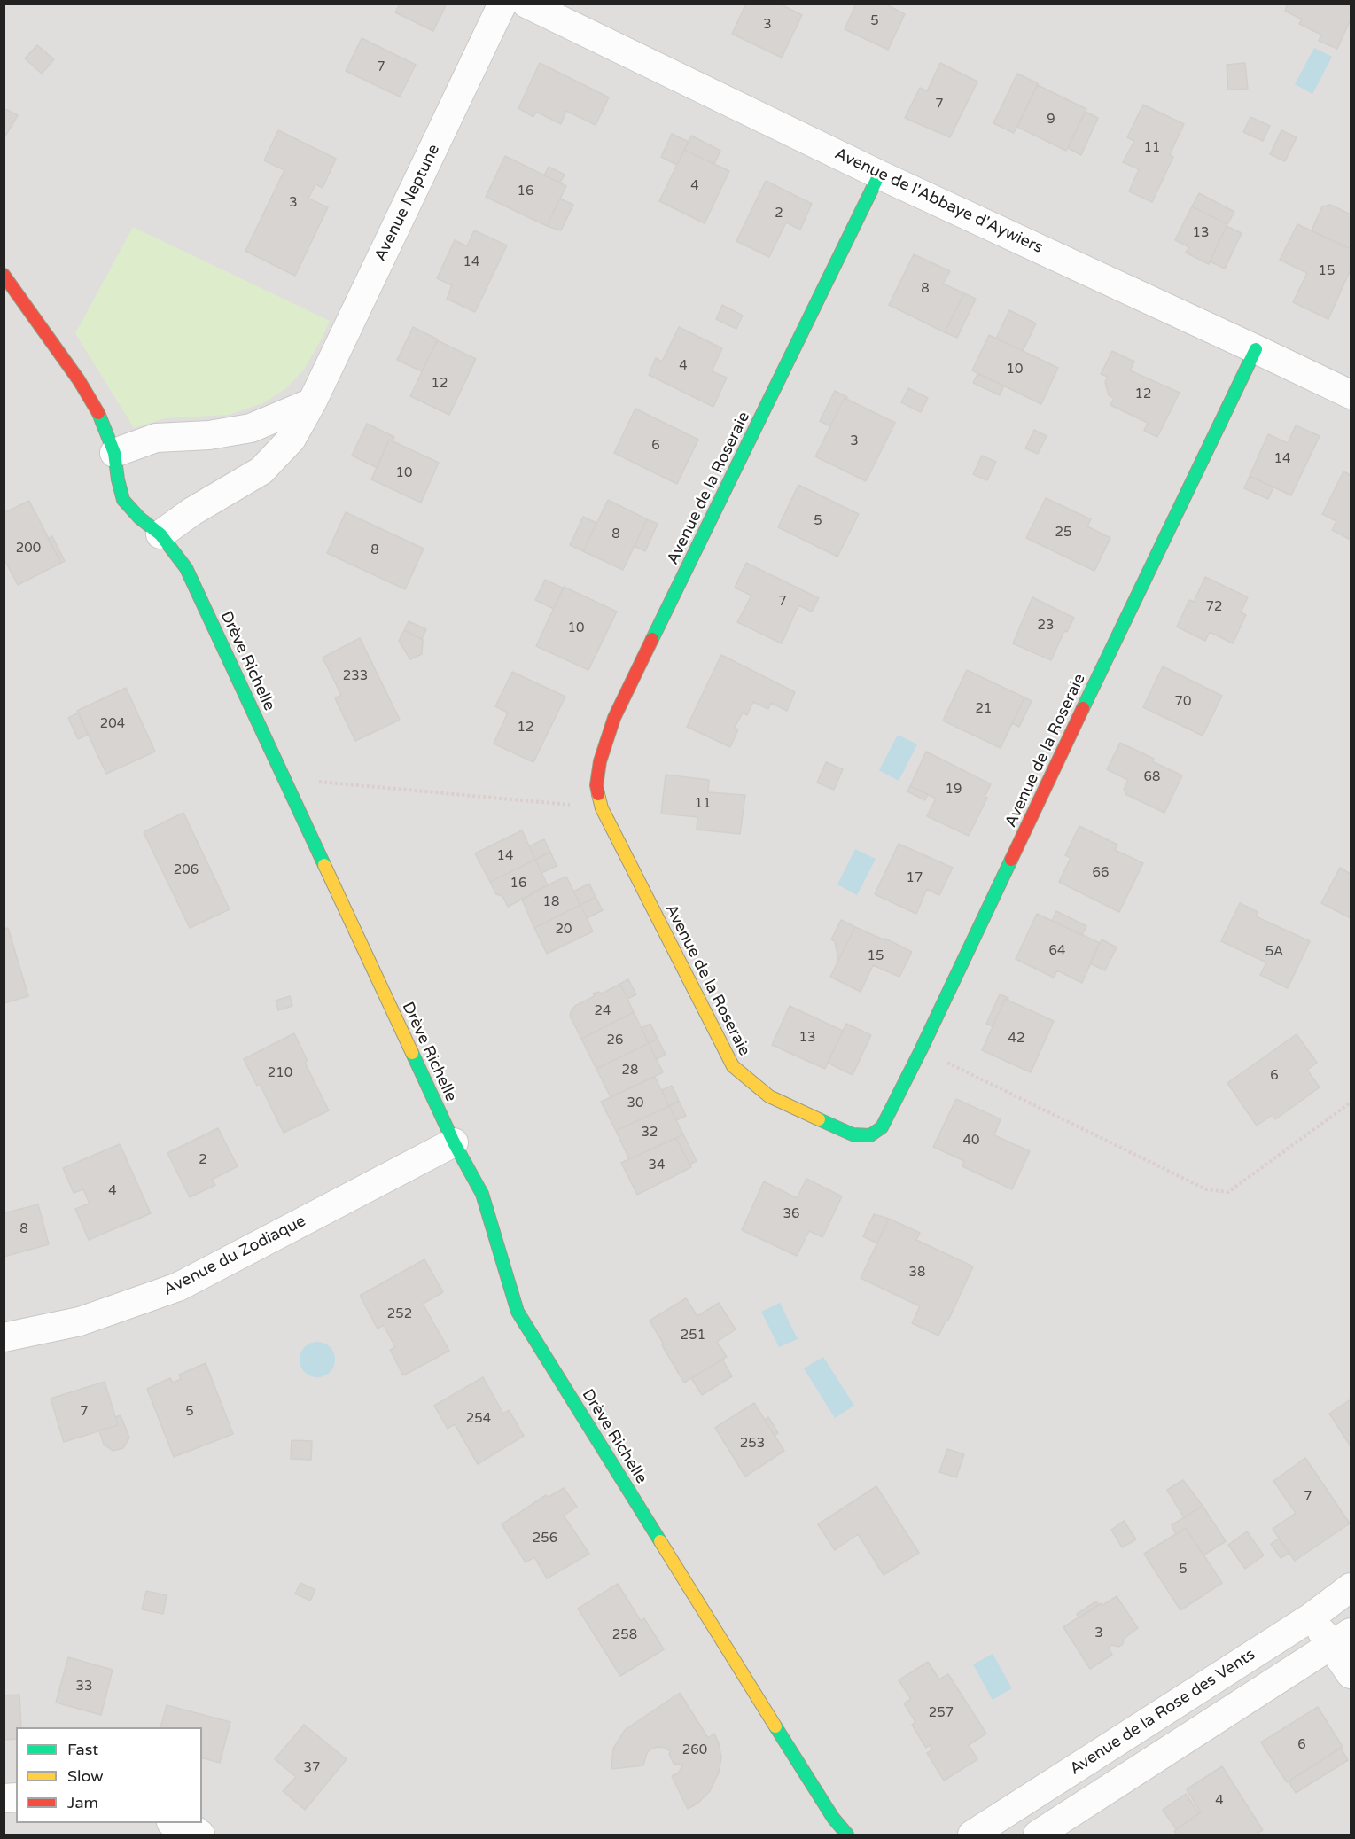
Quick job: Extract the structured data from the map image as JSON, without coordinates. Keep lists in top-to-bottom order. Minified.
{"streets":{"street":["Avenue de l'Abbaye d'Aywiers","Avenue Neptune","Avenue de la Roseraie","Drève Richelle","Avenue du Zodiaque","Avenue de la Rose des Vents"]},"crossings":[["Avenue de l'Abbaye d'Aywiers","Avenue de la Roseraie"],["Avenue Neptune","Drève Richelle"],["Drève Richelle","Avenue du Zodiaque"]],"house_numbers":["5","3","7","7","9","11","4","16","3","2","13","14","15","8","4","10","12","12","3","6","14","10","5","25","8","200","8","7","72","23","10","233","70","21","204","12","68","19","11","14","206","66","17","16","18","20","64","5A","15","24","13","42","26","28","210","6","30","32","40","2","34","4","36","8","38","252","251","7","5","254","253","7","256","5","3","258","33","257","6","260","37","4"],"legend":["Fast","Slow","Jam"]}
